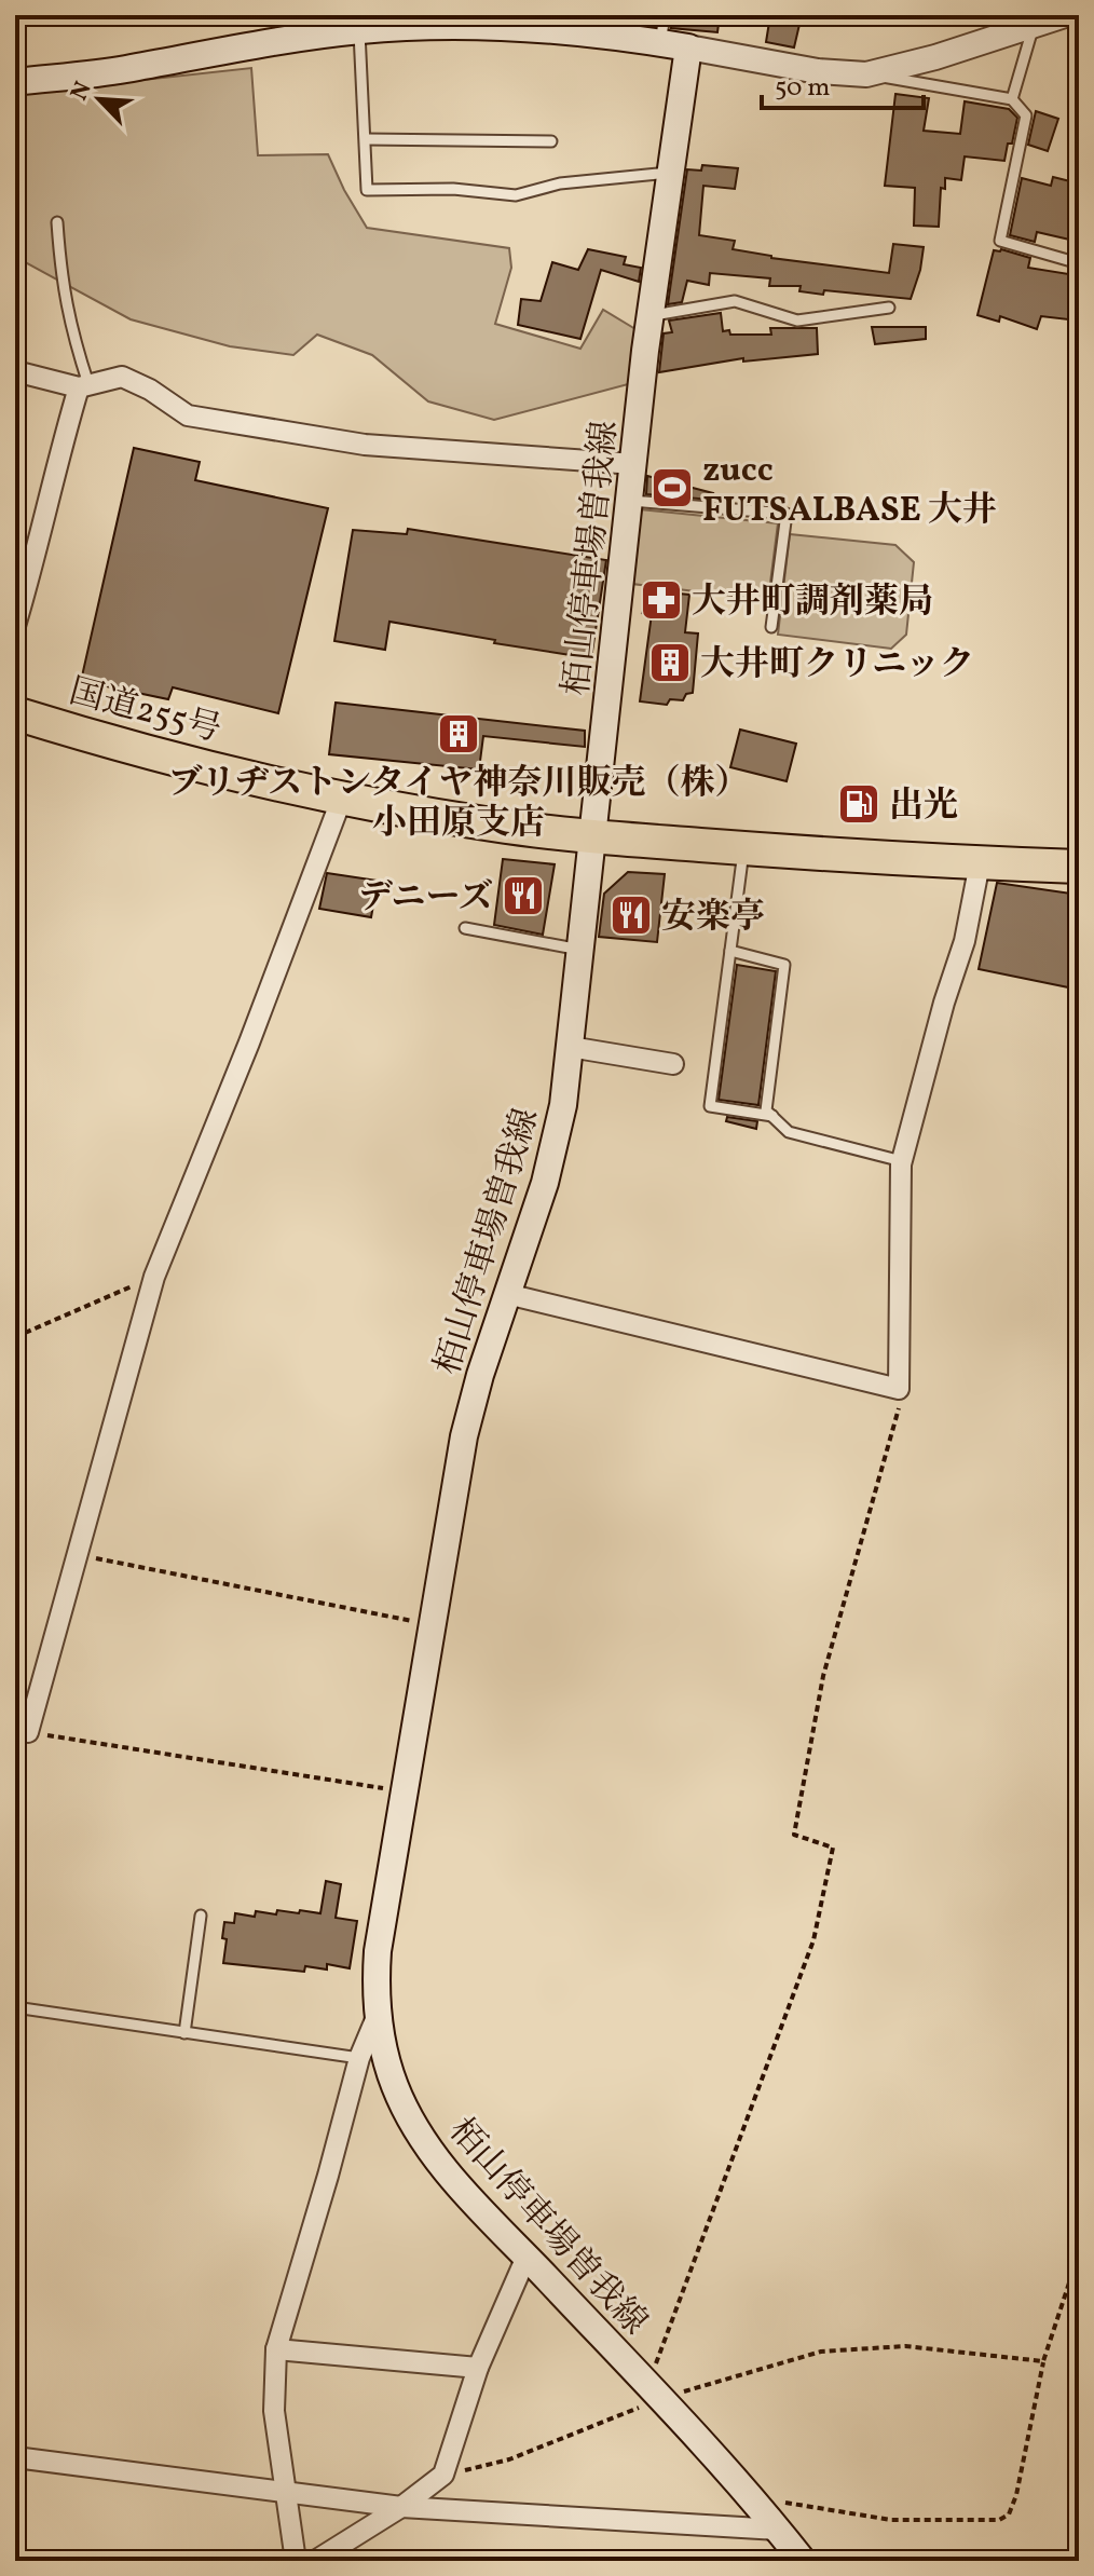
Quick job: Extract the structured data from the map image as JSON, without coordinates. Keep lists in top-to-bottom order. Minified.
{"streets":{"highway":["国道255号"],"main road":["栢山停車場曽我線"]},"crossings":[["栢山停車場曽我線","国道255号"]],"places":{"sports":["zucc FUTSALBASE 大井"],"pharmacy":["大井町調剤薬局"],"building":["大井町クリニック","ブリヂストンタイヤ神奈川販売（株） 小田原支店"],"fuel station":["出光"],"restaurant":["デニーズ","安楽亭"]},"scale_bar":"50 m","north":"top left"}
